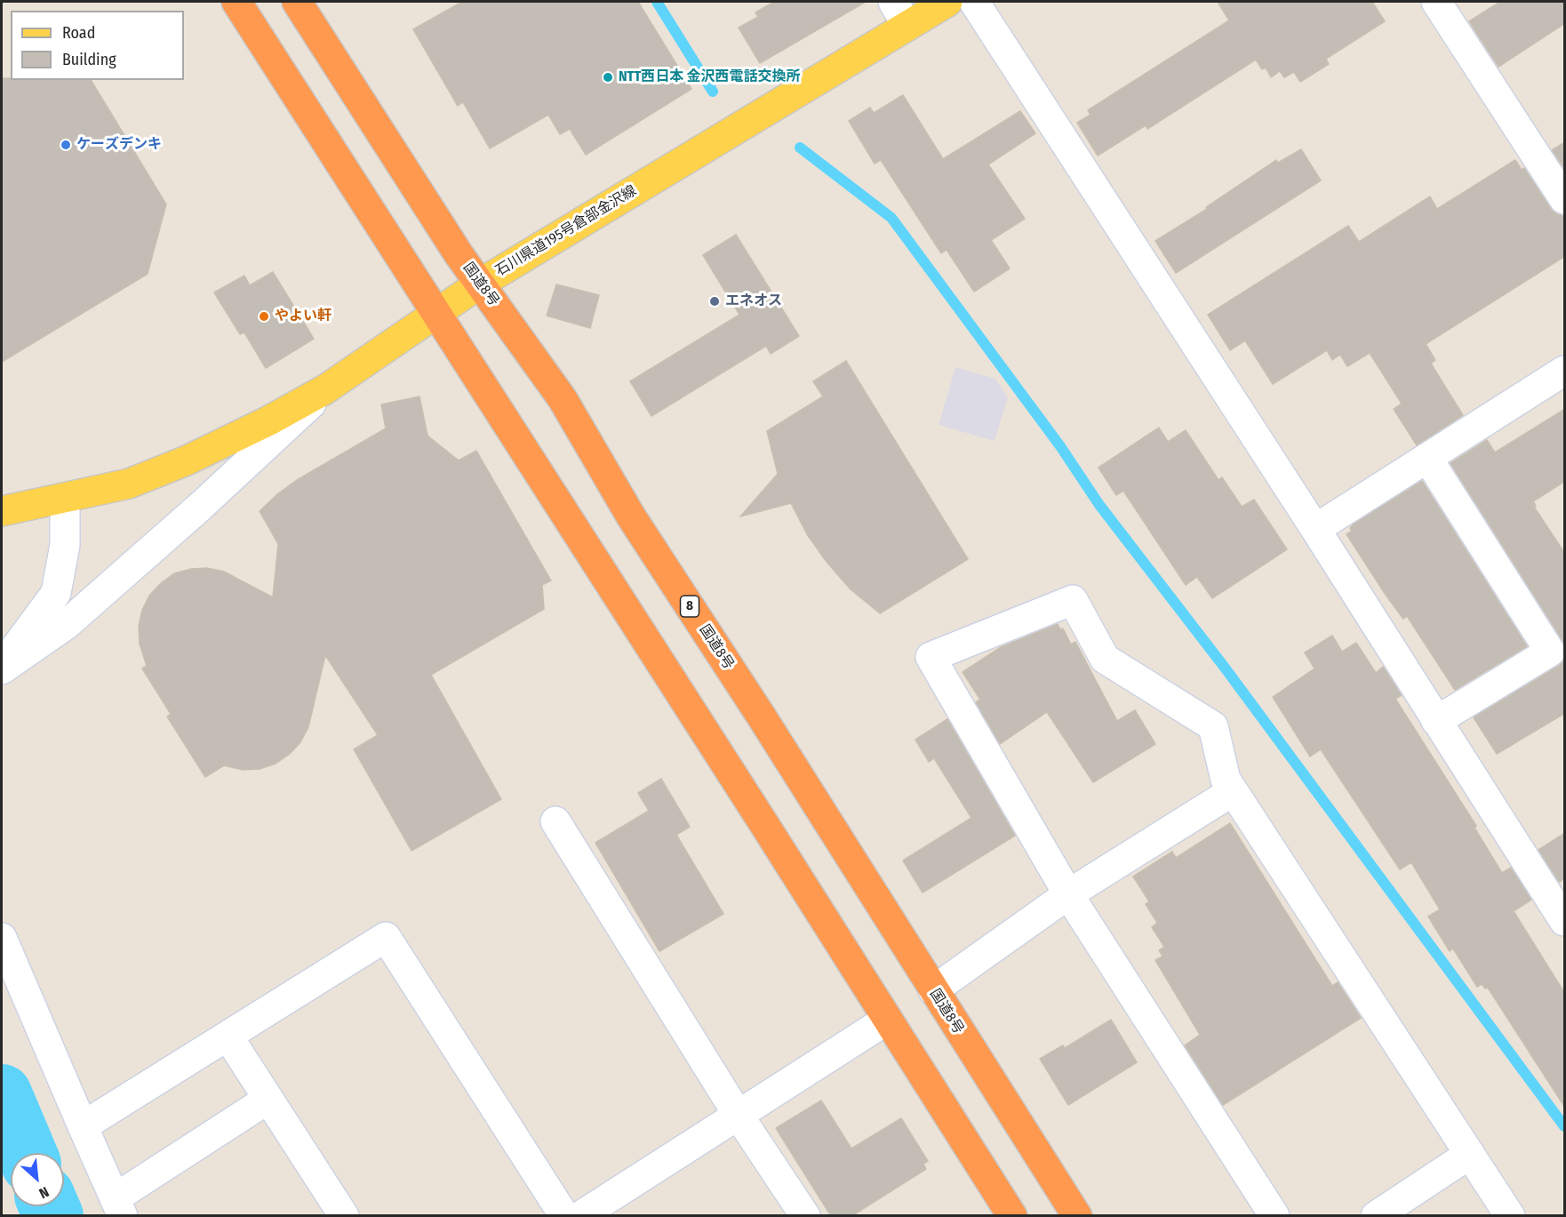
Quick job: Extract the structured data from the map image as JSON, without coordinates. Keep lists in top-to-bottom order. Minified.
{"streets":{"highway":["国道8号","8"],"main road":["石川県道195号倉部金沢線"]},"crossings":[["石川県道195号倉部金沢線","国道8号"]],"places":["NTT西日本 金沢西電話交換所","ケーズデンキ","エネオス","やよい軒"],"legend":["Road","Building"],"north":"bottom right"}
